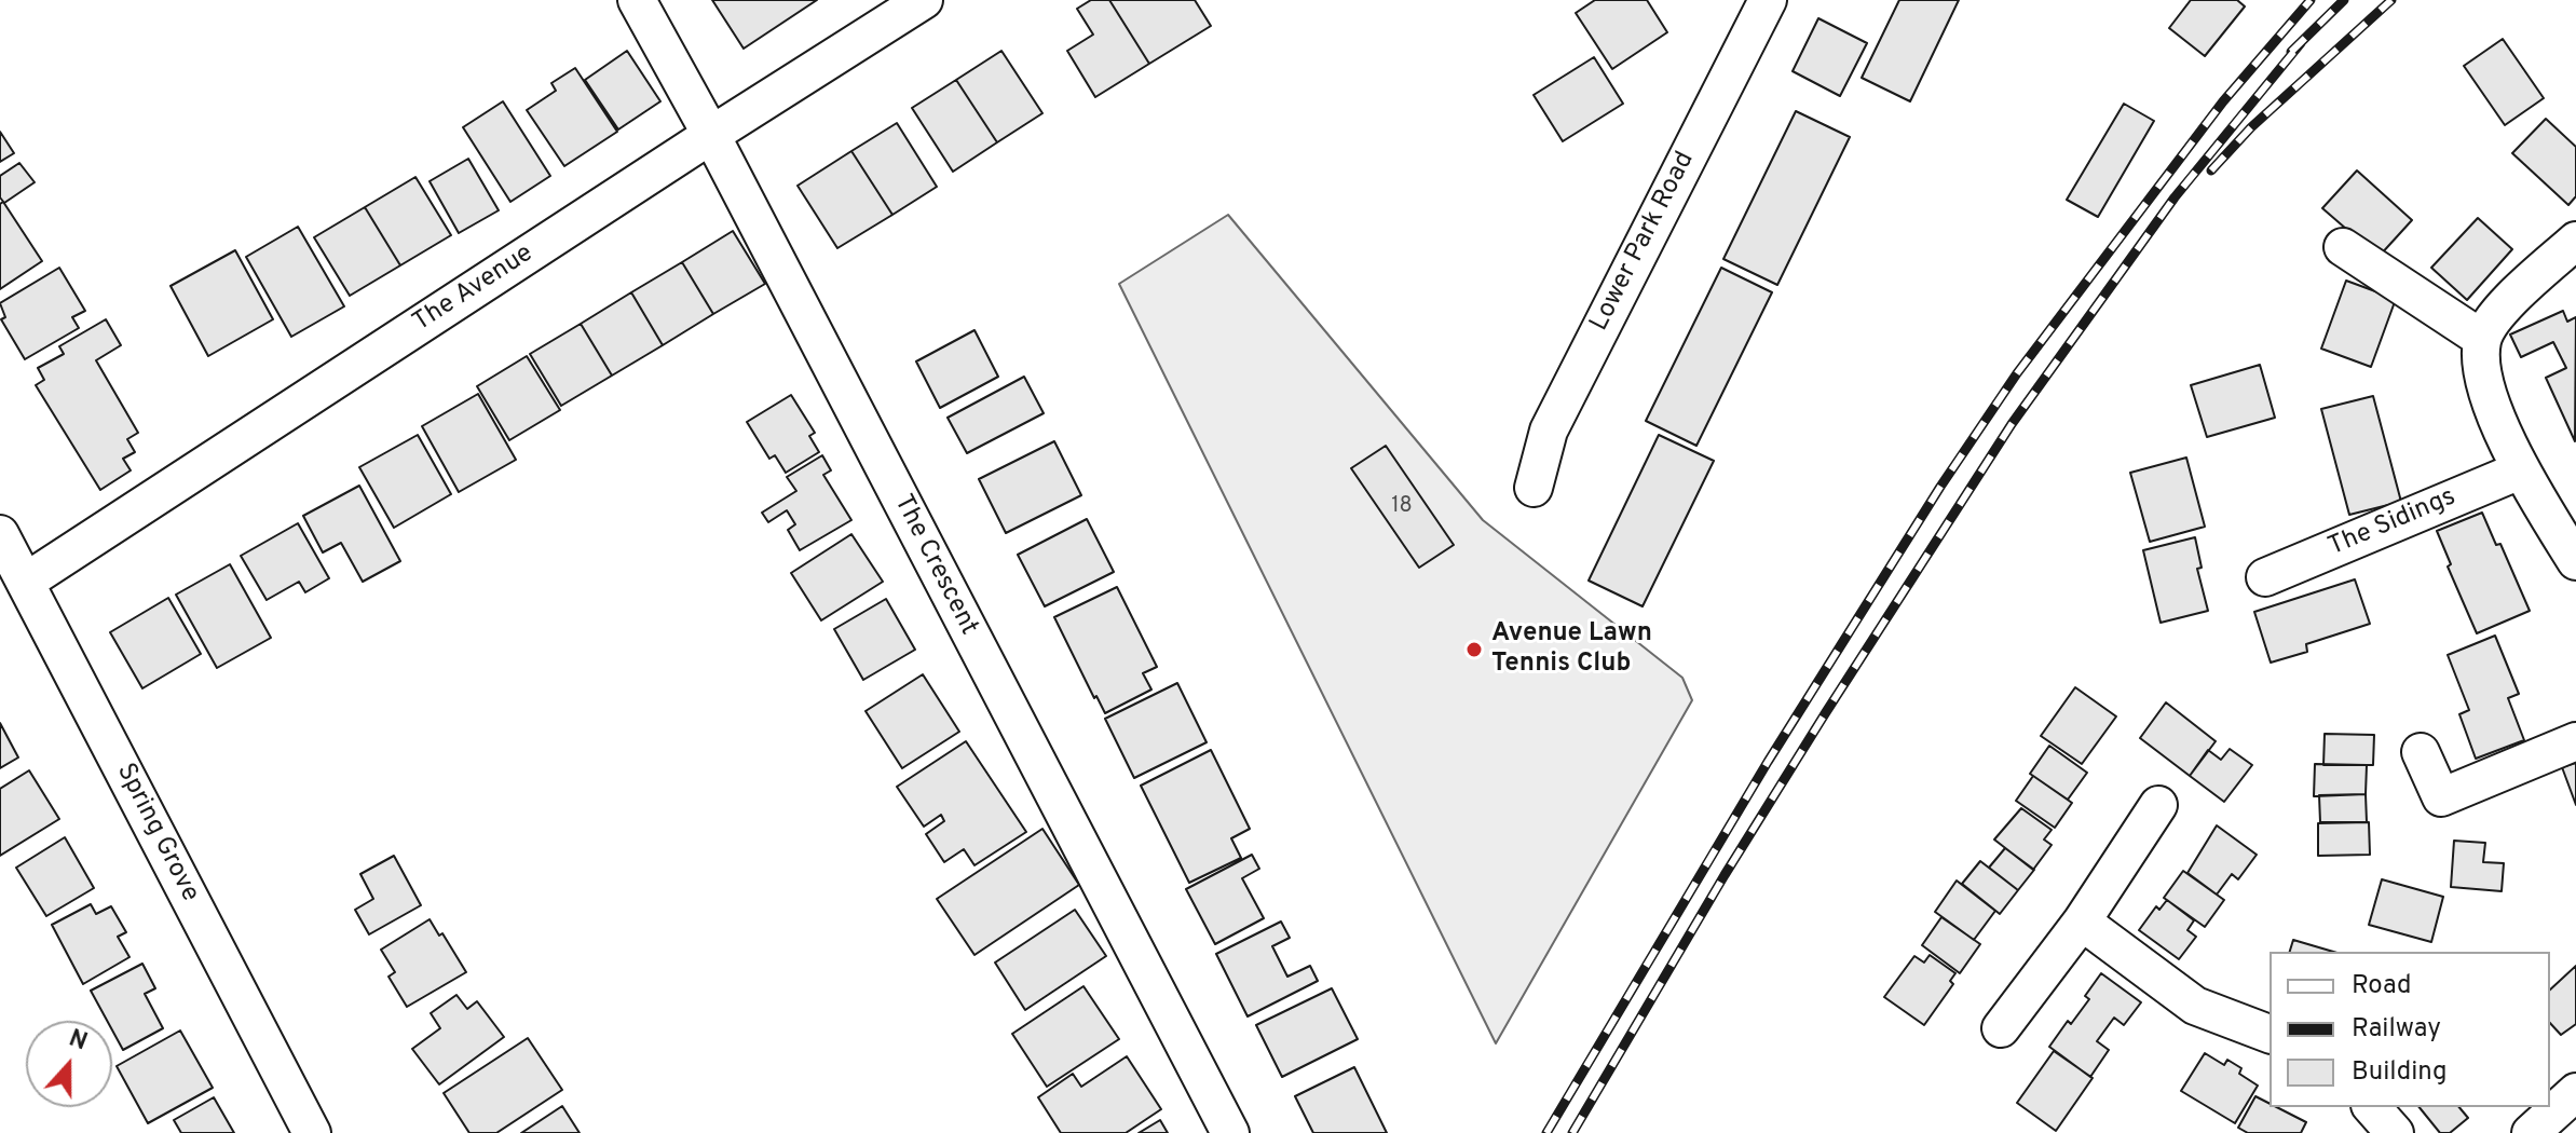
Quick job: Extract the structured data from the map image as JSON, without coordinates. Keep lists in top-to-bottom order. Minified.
{"streets":{"street":["Lower Park Road","The Avenue","The Sidings","The Crescent","Spring Grove"]},"crossings":[["The Avenue","The Crescent"],["The Avenue","Spring Grove"]],"places":["Avenue Lawn Tennis Club"],"house_numbers":["18"],"legend":["Road","Railway","Building"],"north":"top"}
